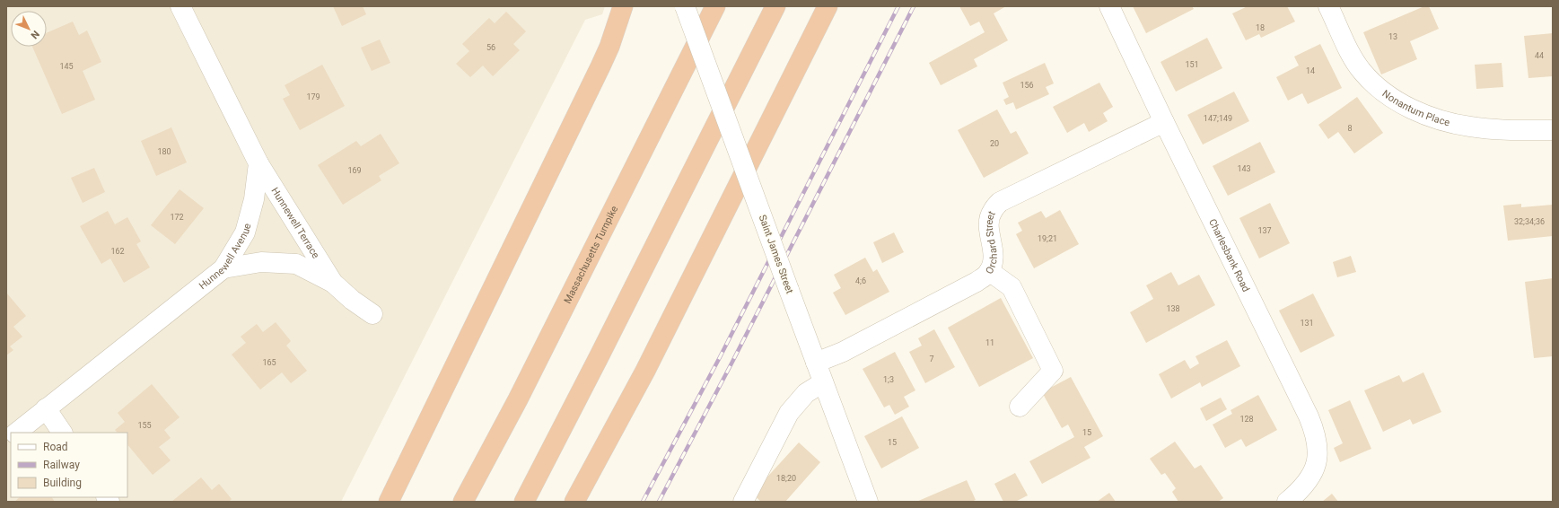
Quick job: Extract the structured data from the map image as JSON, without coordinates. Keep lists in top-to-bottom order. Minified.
{"streets":{"highway":["Massachusetts Turnpike"],"street":["Nonantum Place","Hunnewell Terrace","Orchard Street","Hunnewell Avenue","Saint James Street","Charlesbank Road"]},"crossings":[["Hunnewell Terrace","Hunnewell Avenue"],["Orchard Street","Saint James Street"],["Orchard Street","Charlesbank Road"]],"house_numbers":["18","13","56","44","151","145","14","156","179","147;149","8","20","180","143","169","172","32;34;36","137","19;21","162","4;6","138","131","11","7","165","1;3","128","155","15","15","18;20"],"legend":["Road","Railway","Building"],"north":"bottom right"}
